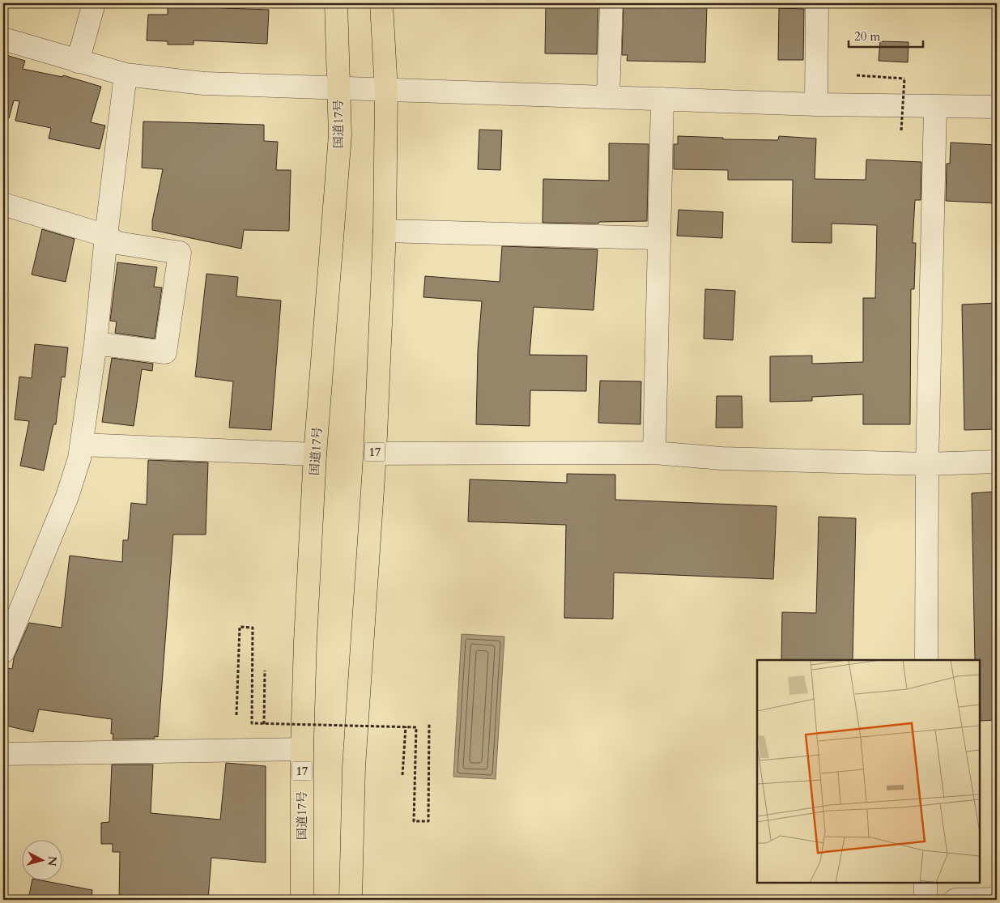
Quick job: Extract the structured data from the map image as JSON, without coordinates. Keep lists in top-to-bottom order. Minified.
{"streets":{"highway":["国道17号","17"]},"scale_bar":"20 m","north":"right"}
